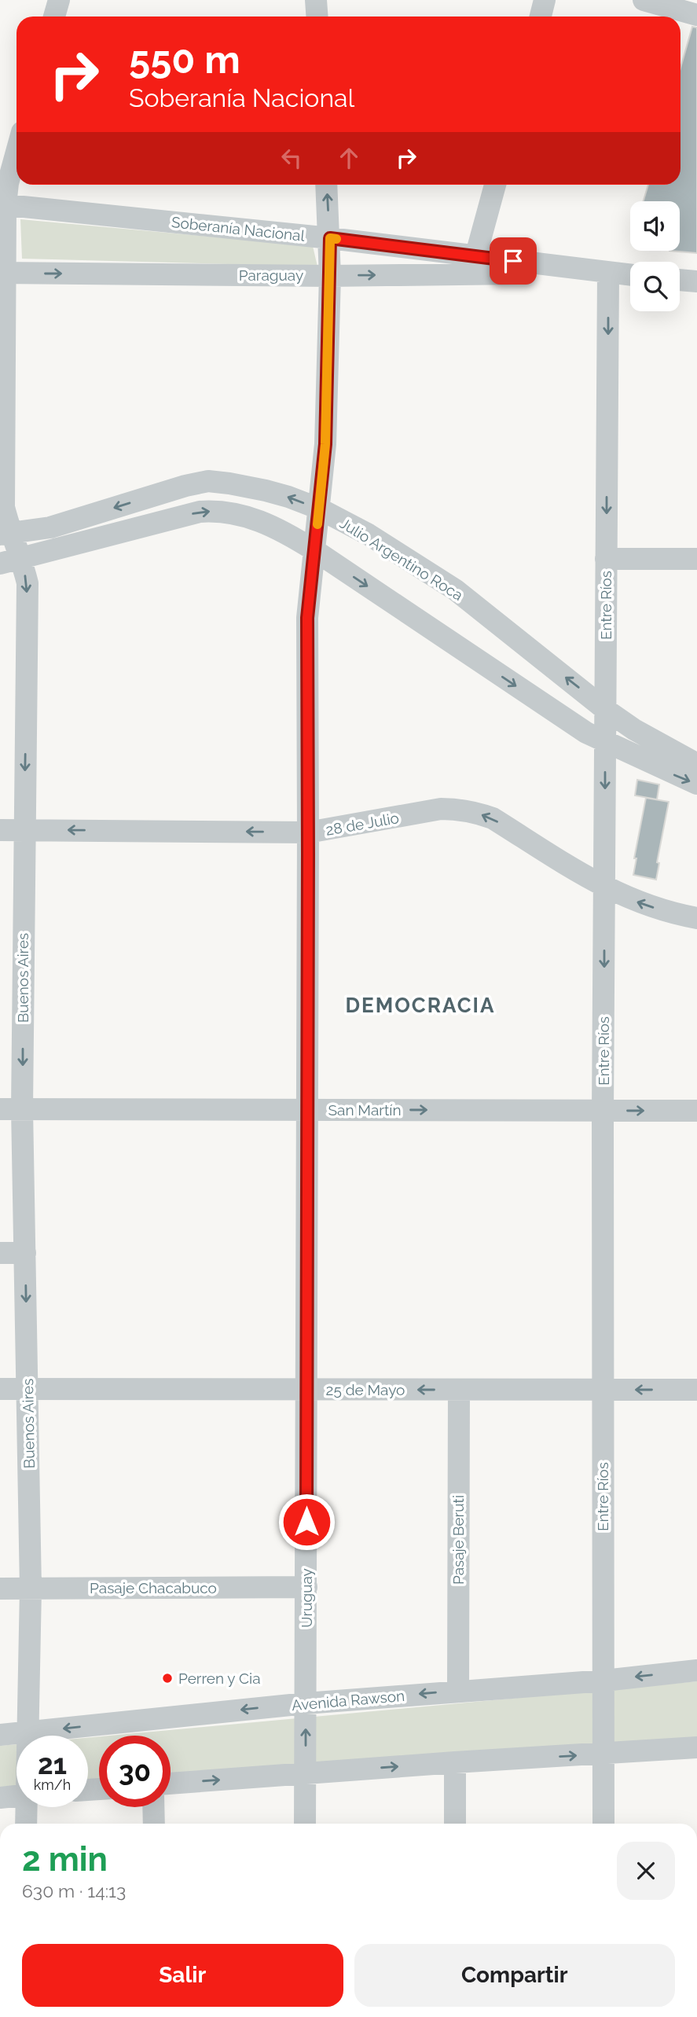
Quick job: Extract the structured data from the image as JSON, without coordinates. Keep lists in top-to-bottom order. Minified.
{"streets":{"street":["Soberanía Nacional","Paraguay","Julio Argentino Roca","Entre Ríos","28 de Julio","Buenos Aires","San Martín","25 de Mayo","Pasaje Beruti","Pasaje Chacabuco","Uruguay","Avenida Rawson"]},"crossings":[["Soberanía Nacional","Paraguay"],["Soberanía Nacional","Entre Ríos"],["Soberanía Nacional","Buenos Aires"],["Soberanía Nacional","Uruguay"],["Paraguay","Entre Ríos"],["Paraguay","Buenos Aires"],["Paraguay","Uruguay"],["Julio Argentino Roca","Entre Ríos"],["Julio Argentino Roca","Buenos Aires"],["Julio Argentino Roca","Uruguay"],["Entre Ríos","28 de Julio"],["Entre Ríos","San Martín"],["Entre Ríos","25 de Mayo"],["Entre Ríos","Avenida Rawson"],["28 de Julio","Buenos Aires"],["28 de Julio","Uruguay"],["Buenos Aires","San Martín"],["Buenos Aires","25 de Mayo"],["Buenos Aires","Pasaje Chacabuco"],["Buenos Aires","Avenida Rawson"],["San Martín","Uruguay"],["25 de Mayo","Pasaje Beruti"],["25 de Mayo","Uruguay"],["Pasaje Beruti","Avenida Rawson"],["Pasaje Chacabuco","Uruguay"],["Uruguay","Avenida Rawson"]],"one_way":["Paraguay","Entre Ríos","28 de Julio","Buenos Aires","San Martín","25 de Mayo"],"districts":["DEMOCRACIA"],"places":["Perren y Cia"],"page":{"turn":["550 m","Soberanía Nacional"],"speed":"21 km/h","limit":"30","heading":["2 min","630 m · 14:13"],"buttons":["Salir","Compartir"]}}
